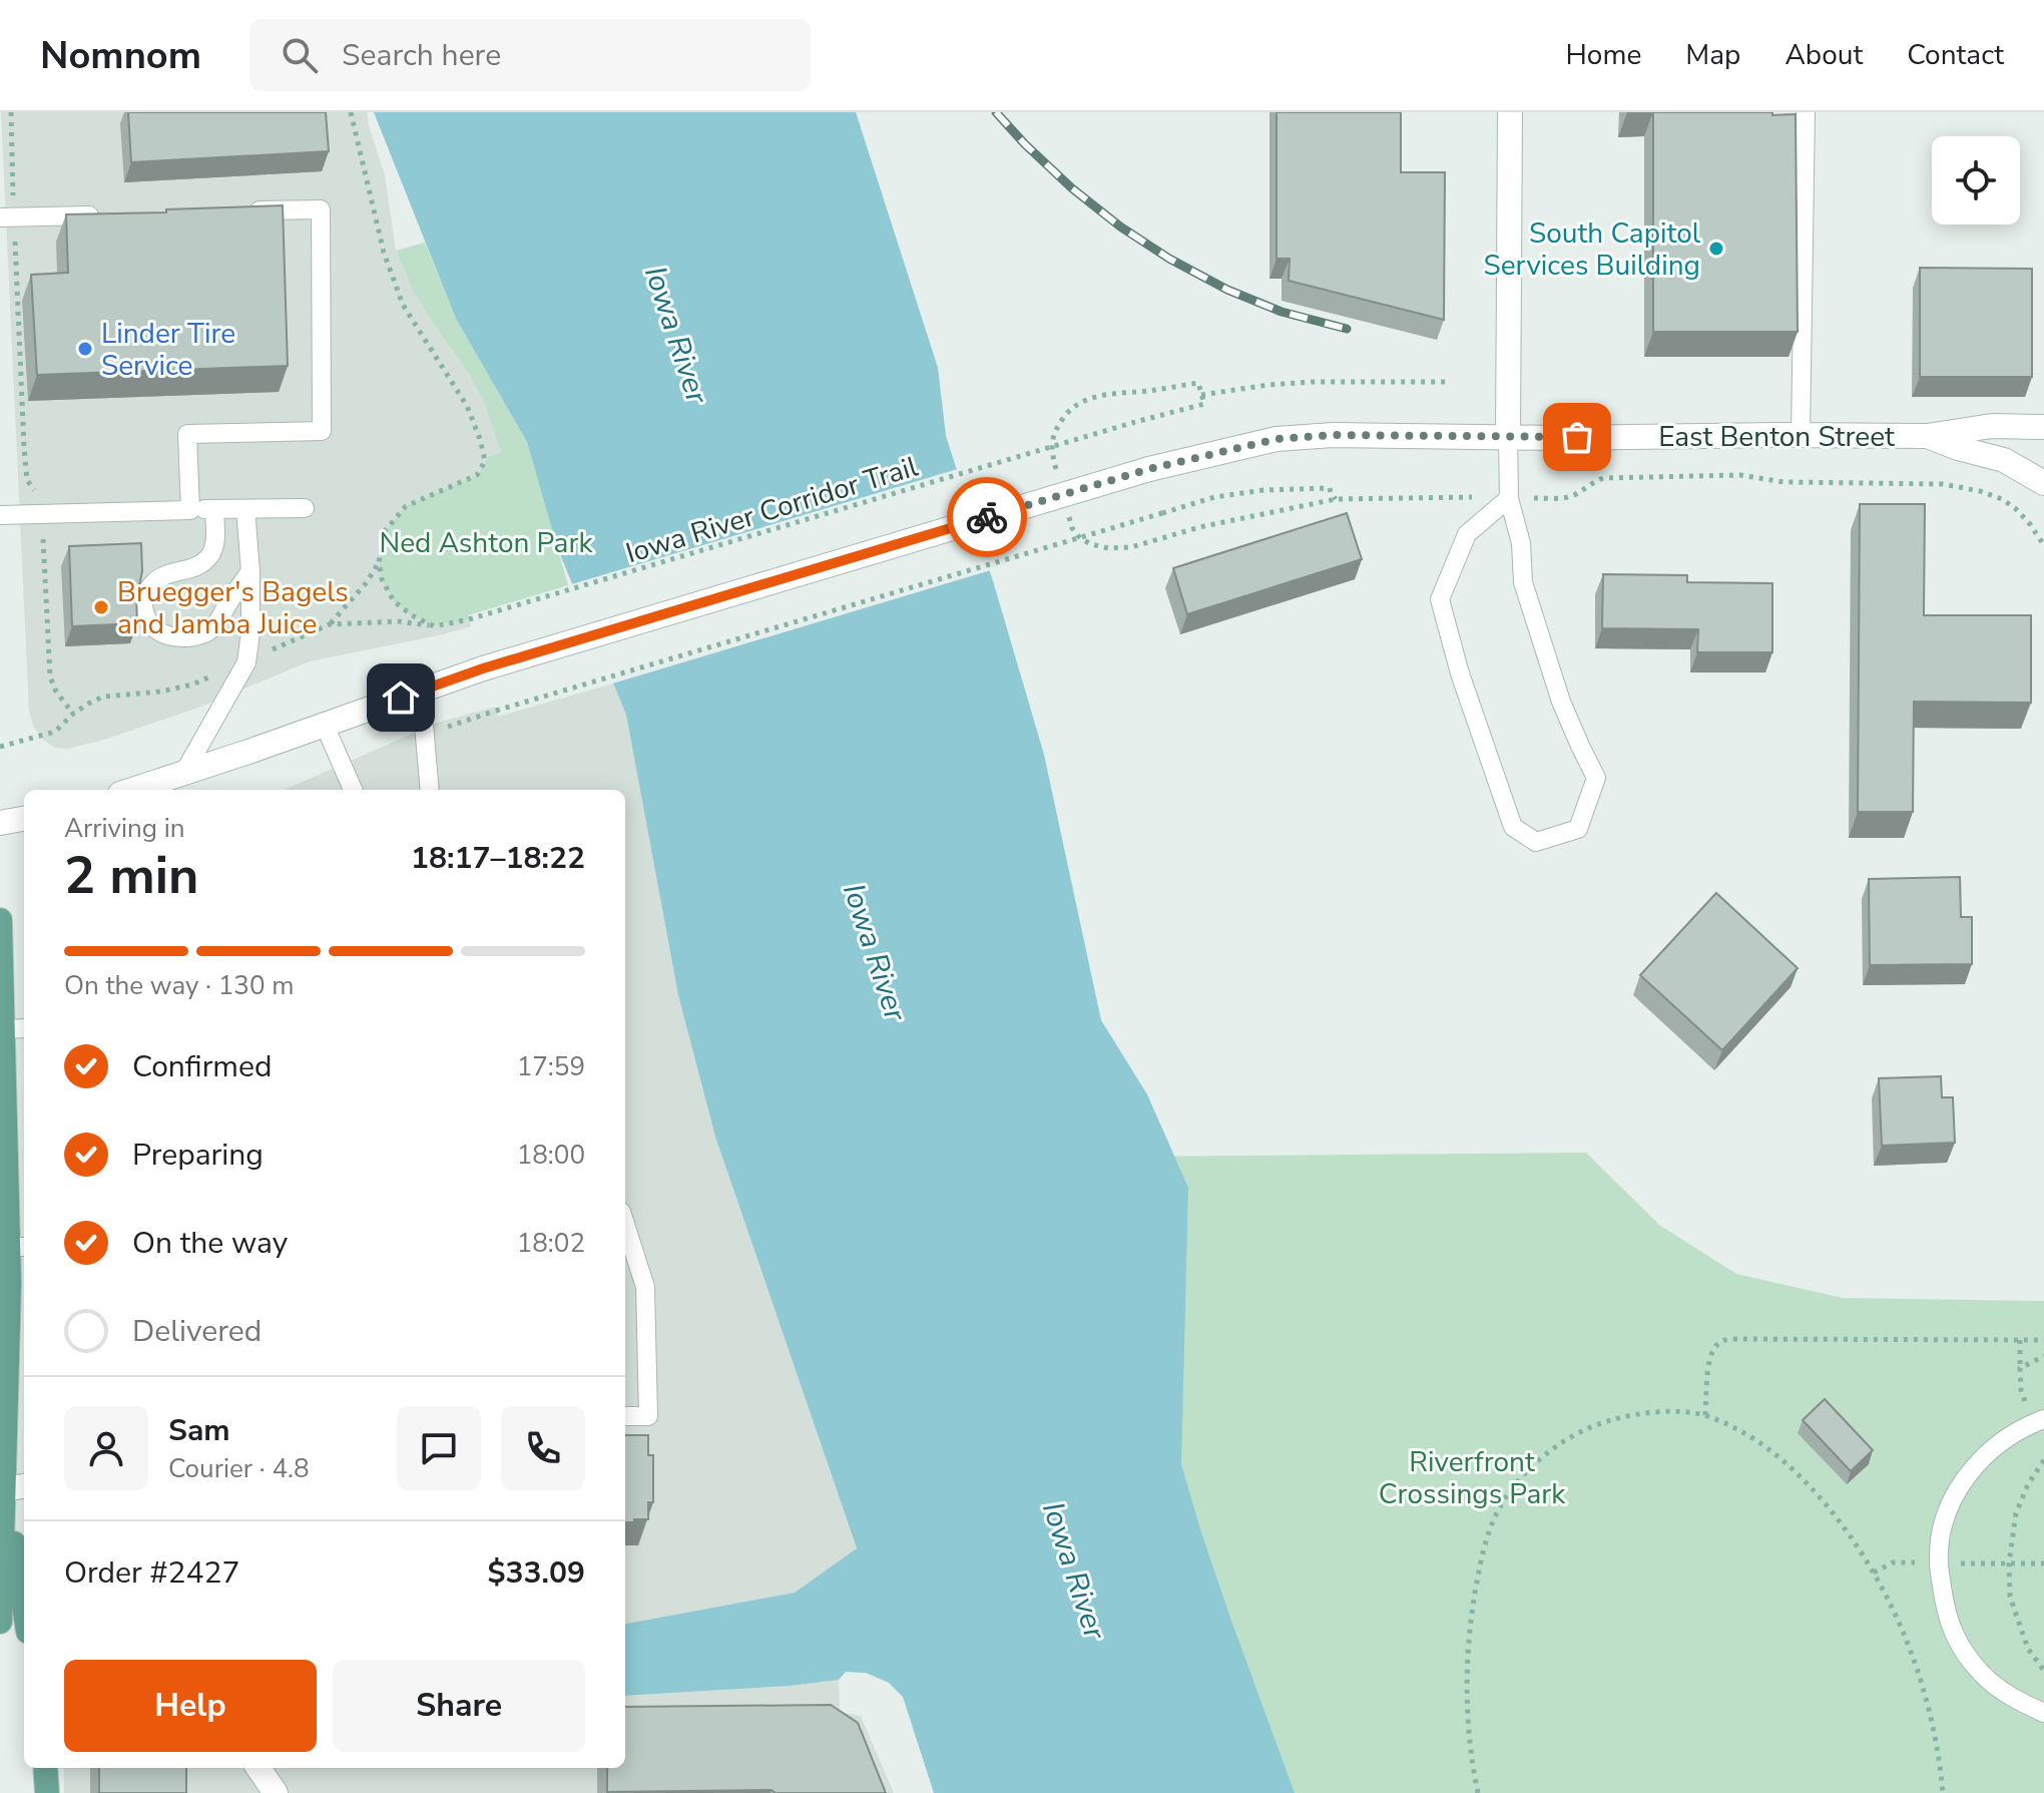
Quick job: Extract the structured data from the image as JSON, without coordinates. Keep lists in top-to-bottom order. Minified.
{"streets":{"street":["East Benton Street"],"path":["Iowa River Corridor Trail"]},"water":["Iowa River"],"parks":["Ned Ashton Park","Riverfront Crossings Park"],"places":["South Capitol Services Building","Linder Tire Service","Bruegger's Bagels and Jamba Juice"],"page":{"header":"Nomnom","search":"Search here","nav":["Home","Map","About","Contact"],"heading":["2 min","Arriving in","18:17–18:22"],"panel":["Sam","Courier · 4.8","Order #2427","$33.09"],"bar":"On the way · 130 m","list":[["Confirmed","17:59"],["Preparing","18:00"],["On the way","18:02"],"Delivered"],"buttons":["Help","Share"]}}
